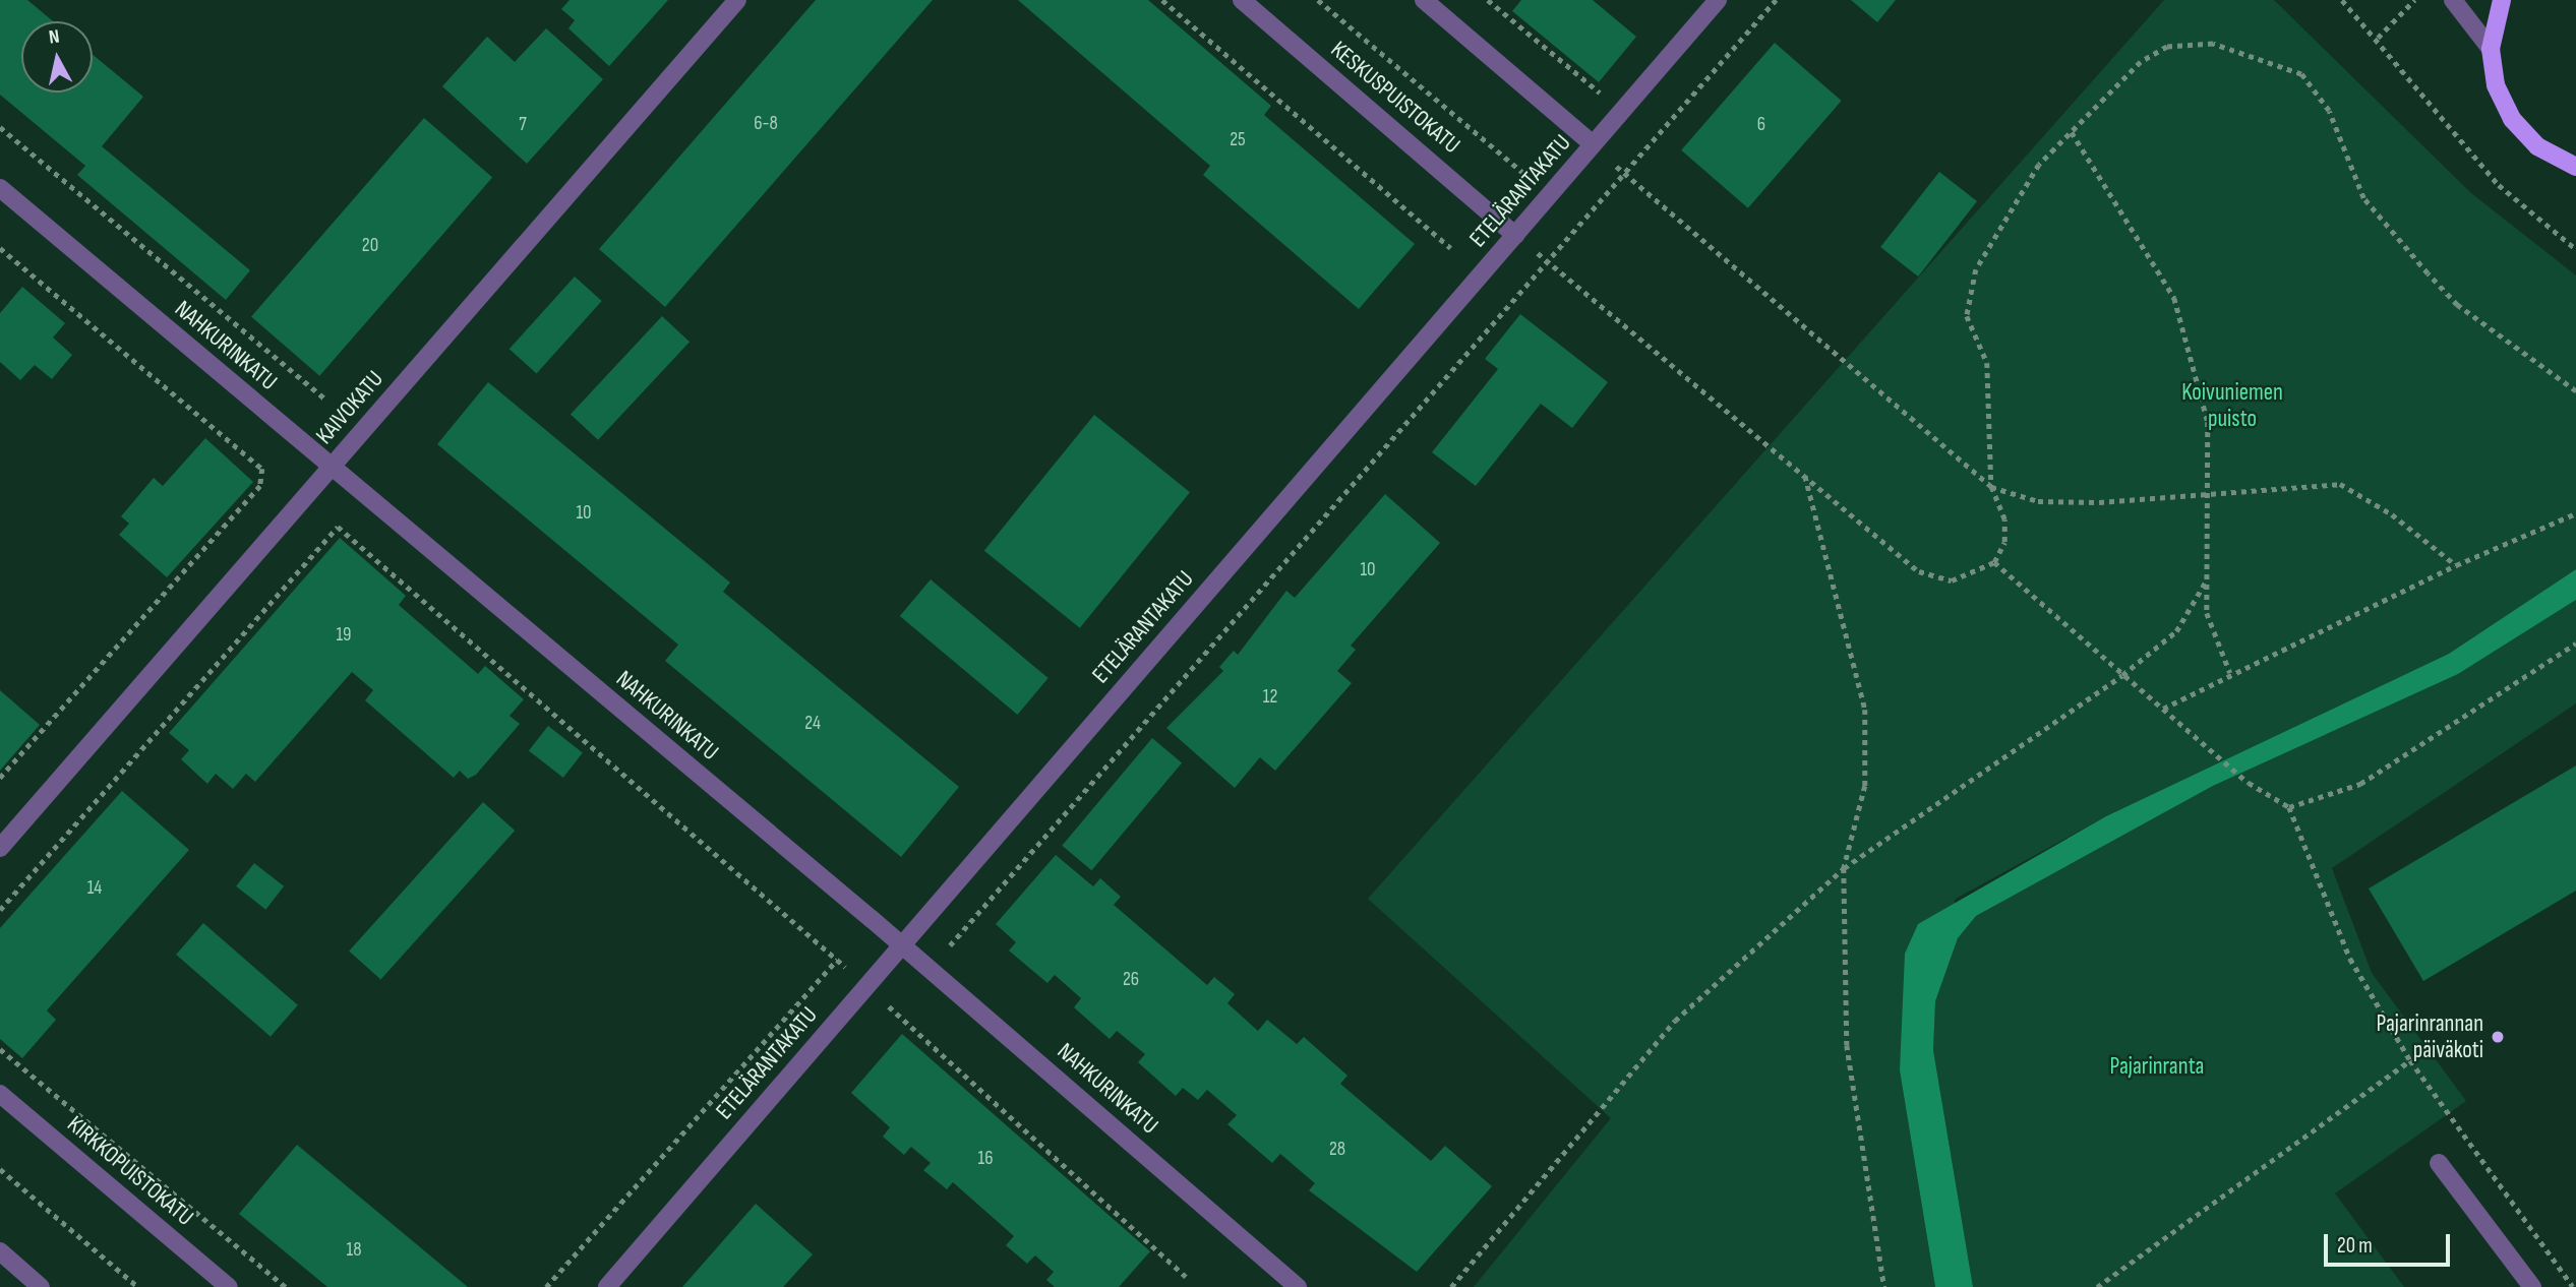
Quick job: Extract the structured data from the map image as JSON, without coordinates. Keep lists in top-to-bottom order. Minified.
{"streets":{"street":["KESKUSPUISTOKATU","ETELÄRANTAKATU","NAHKURINKATU","KAIVOKATU","KIRKKOPUISTOKATU"]},"crossings":[["KESKUSPUISTOKATU","ETELÄRANTAKATU"],["ETELÄRANTAKATU","NAHKURINKATU"],["NAHKURINKATU","KAIVOKATU"]],"parks":["Koivuniemen puisto","Pajarinranta"],"places":["Pajarinrannan päiväkoti"],"house_numbers":["6-8","7","6","25","20","10","10","19","12","24","14","26","28","16","18"],"scale_bar":"20 m","north":"top"}
